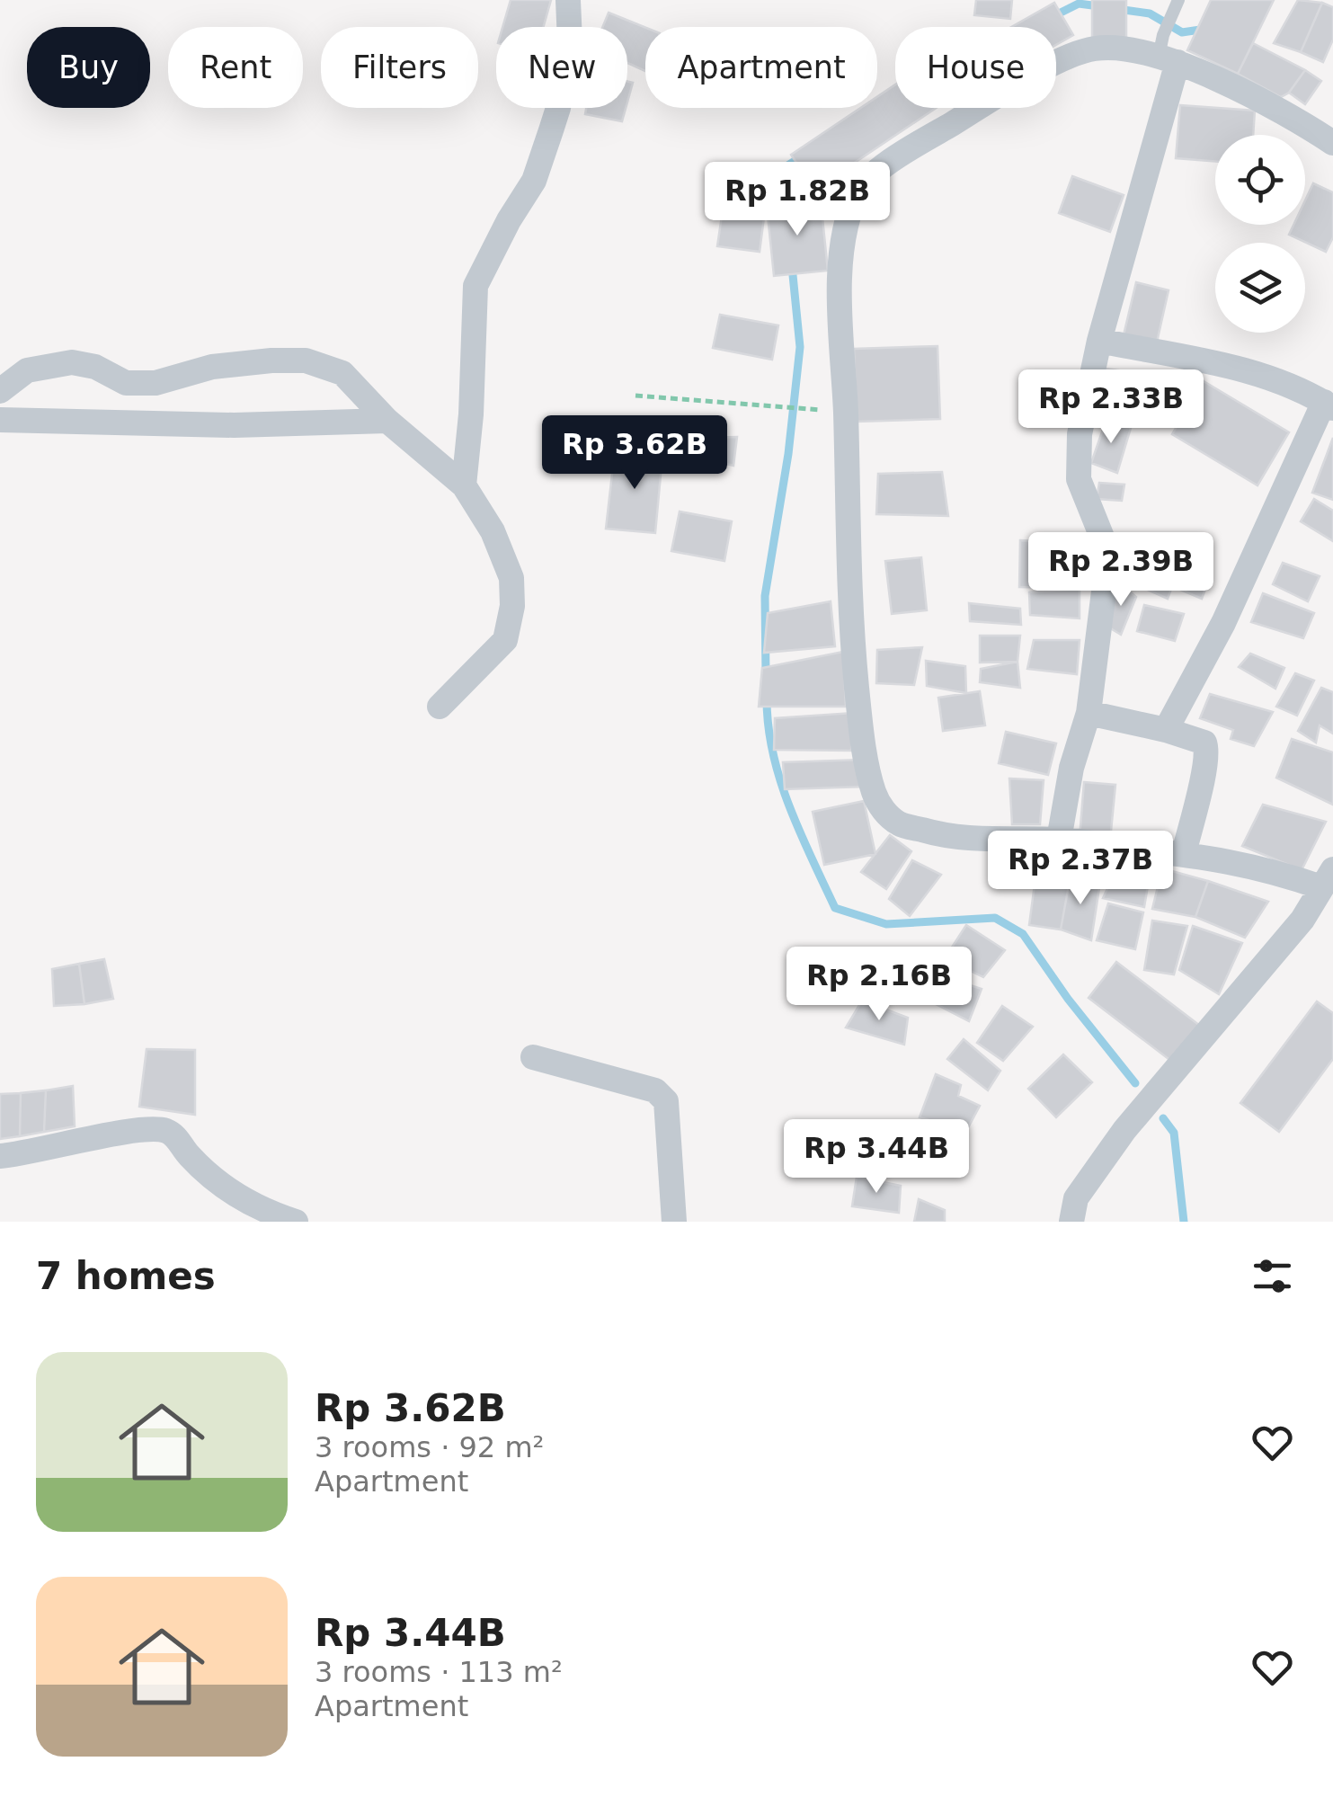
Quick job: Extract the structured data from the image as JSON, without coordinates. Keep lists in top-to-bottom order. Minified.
{"page":{"chip":["Buy","Rent","Filters","New","Apartment","House"],"price":["Rp 1.82B","Rp 2.33B","Rp 3.62B","Rp 2.39B","Rp 2.37B","Rp 2.16B","Rp 3.44B"],"heading":"7 homes","list":[{"name":"Rp 3.62B","note":"3 rooms · 92 m² · Apartment"},{"name":"Rp 3.44B","note":"3 rooms · 113 m² · Apartment"}]}}
